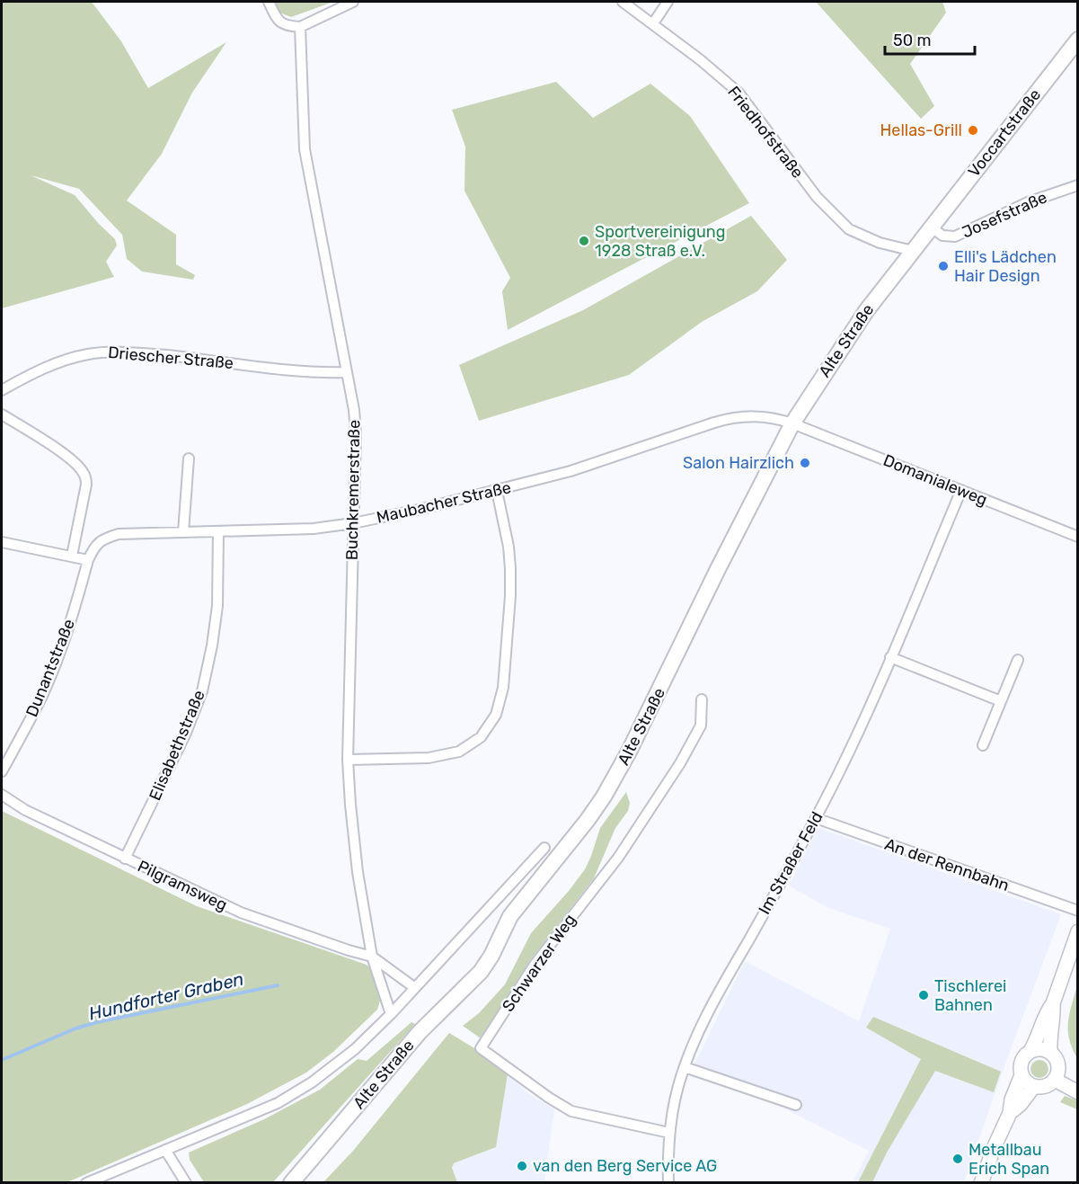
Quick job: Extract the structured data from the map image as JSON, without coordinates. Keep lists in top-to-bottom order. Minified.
{"streets":{"main road":["Voccartstraße","Alte Straße"],"street":["Friedhofstraße","Josefstraße","Driescher Straße","Domanialeweg","Buchkremerstraße","Maubacher Straße","Dunantstraße","Elisabethstraße","Im Straßer Feld","An der Rennbahn","Pilgramsweg","Schwarzer Weg"]},"crossings":[["Friedhofstraße","Alte Straße"],["Voccartstraße","Josefstraße"],["Voccartstraße","Alte Straße"],["Josefstraße","Alte Straße"],["Alte Straße","Domanialeweg"],["Alte Straße","Maubacher Straße"],["Driescher Straße","Buchkremerstraße"],["Domanialeweg","Maubacher Straße"],["Domanialeweg","Im Straßer Feld"],["Buchkremerstraße","Maubacher Straße"],["Buchkremerstraße","Pilgramsweg"],["Maubacher Straße","Dunantstraße"],["Maubacher Straße","Elisabethstraße"],["Elisabethstraße","Pilgramsweg"],["Im Straßer Feld","An der Rennbahn"],["Im Straßer Feld","Schwarzer Weg"]],"water":["Hundforter Graben"],"places":["Hellas-Grill","Sportvereinigung 1928 Straß e.V.","Elli's Lädchen Hair Design","Salon Hairzlich","Tischlerei Bahnen","Metallbau Erich Span","van den Berg Service AG"],"scale_bar":"50 m"}
